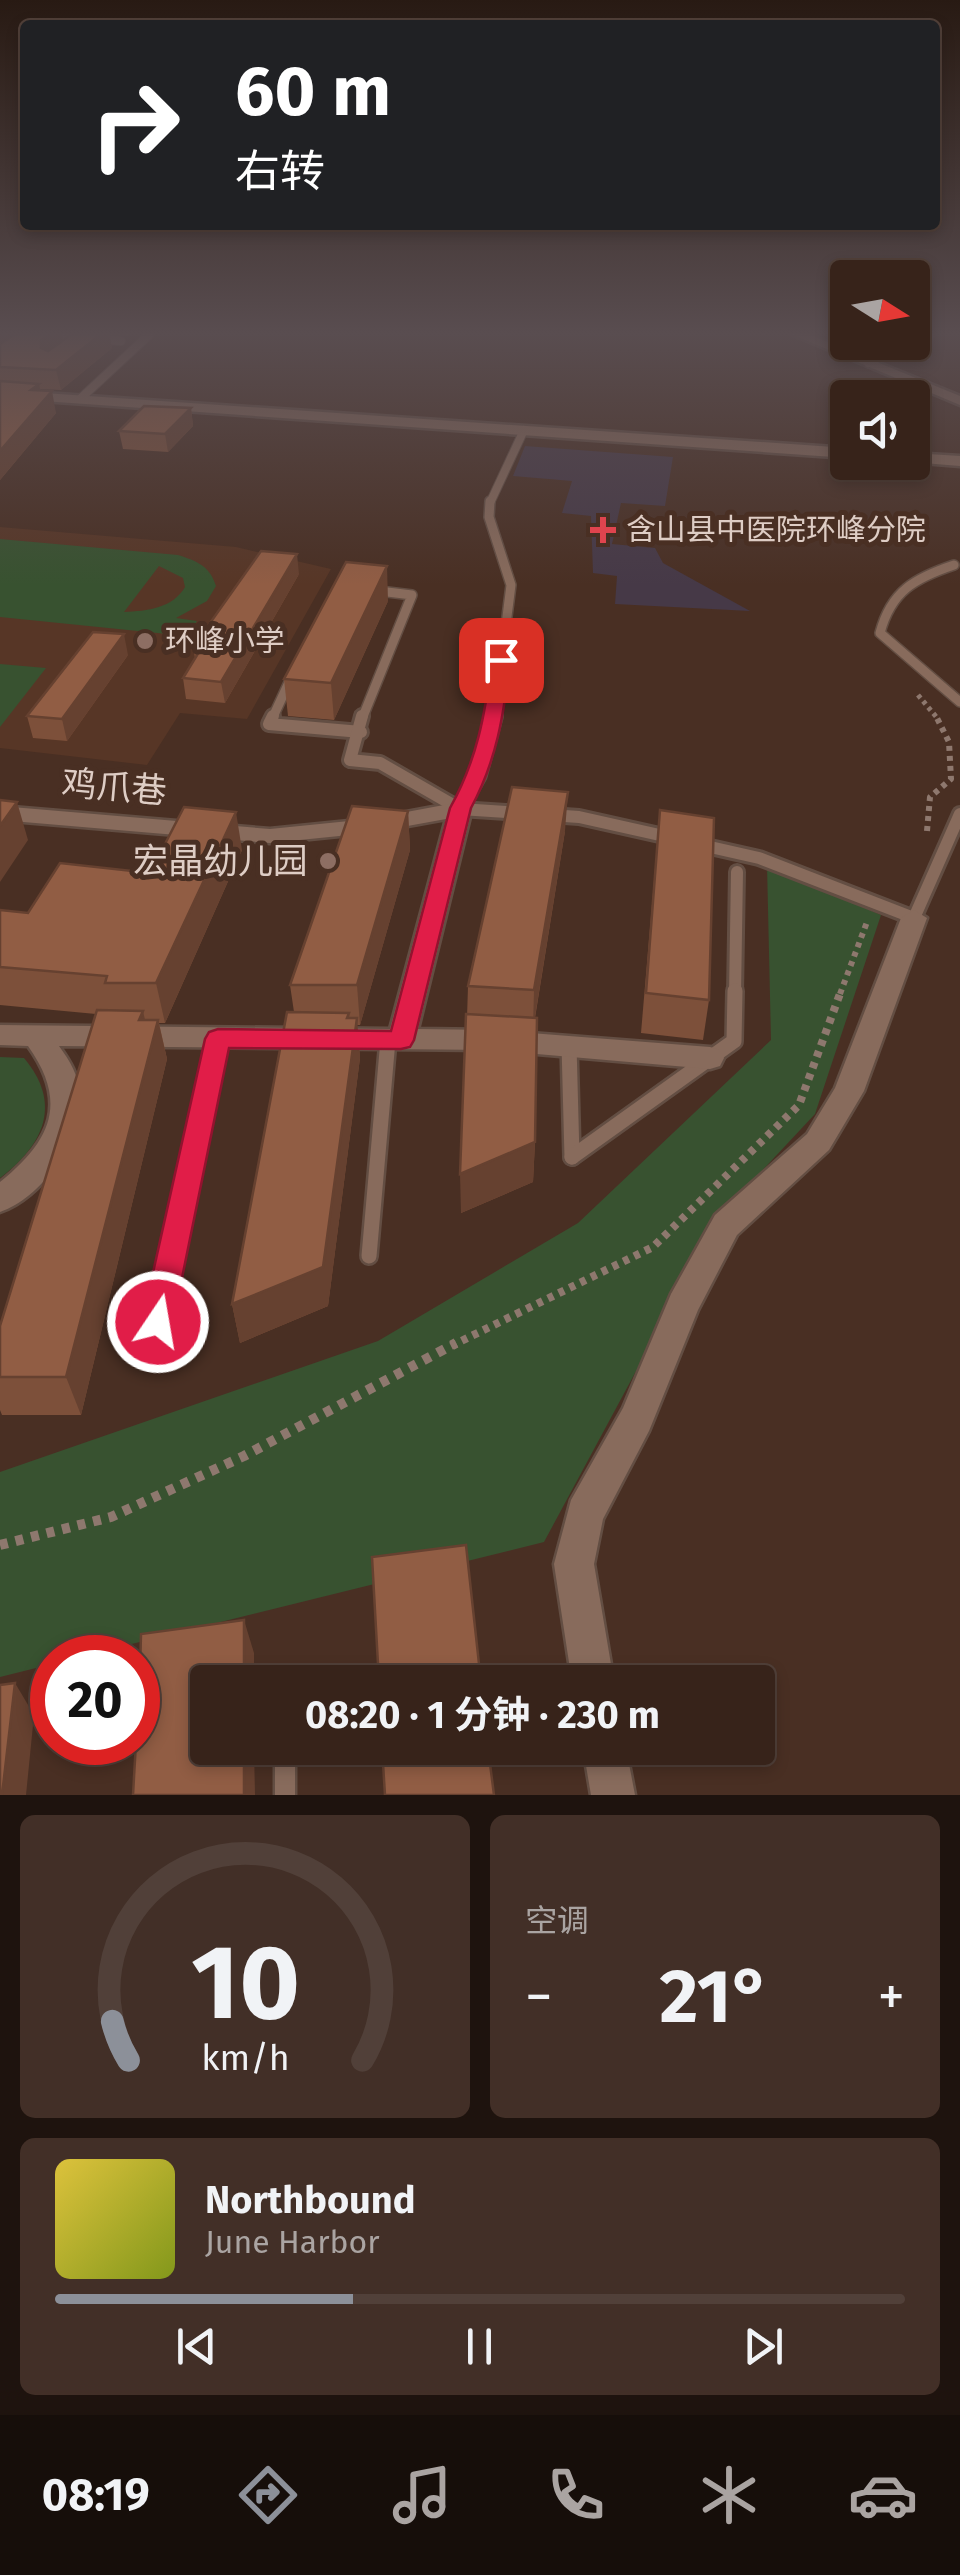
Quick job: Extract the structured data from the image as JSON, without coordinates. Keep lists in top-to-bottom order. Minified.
{"streets":{"street":["鸡爪巷"]},"places":{"health":["含山县中医院环峰分院"],"other":["环峰小学","宏晶幼儿园"]},"north":"right","page":{"turn":["60 m","右转"],"limit":"20","trip":"08:20 · 1 分钟 · 230 m","tile":"空调","heat":["−","21°","+"],"song":["Northbound","June Harbor"],"tabs":"08:19","gauge":["10","km/h"]}}
